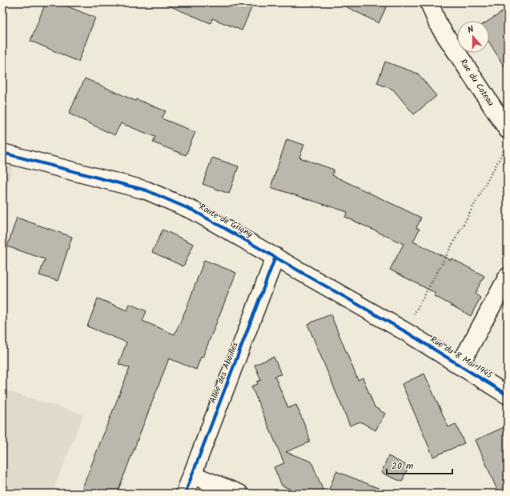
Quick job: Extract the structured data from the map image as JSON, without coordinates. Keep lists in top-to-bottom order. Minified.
{"streets":{"street":["Rue du Coteau","Route de Grigny","Rue du 8 Mai 1945","Allée des Abeilles"]},"crossings":[["Route de Grigny","Rue du 8 Mai 1945"],["Route de Grigny","Allée des Abeilles"]],"scale_bar":"20 m","north":"top"}
